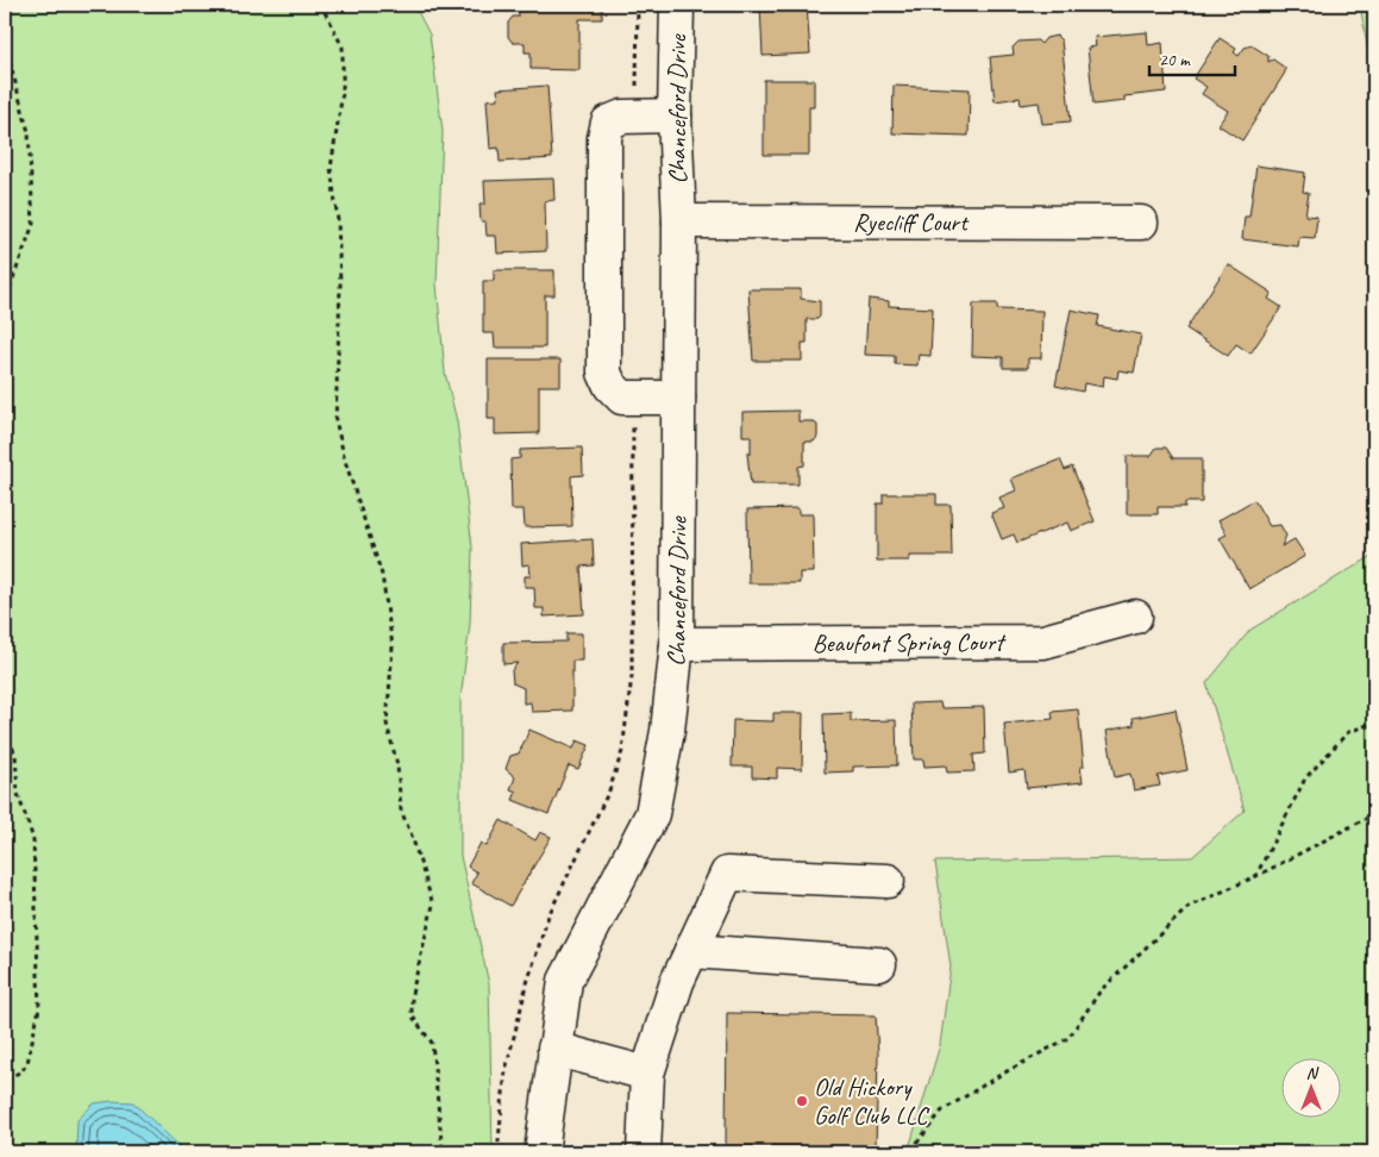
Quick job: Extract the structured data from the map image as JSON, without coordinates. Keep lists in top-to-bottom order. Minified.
{"streets":{"street":["Chanceford Drive","Ryecliff Court","Beaufont Spring Court"]},"crossings":[["Chanceford Drive","Ryecliff Court"],["Chanceford Drive","Beaufont Spring Court"]],"places":["Old Hickory Golf Club LLC"],"scale_bar":"20 m","north":"top"}
